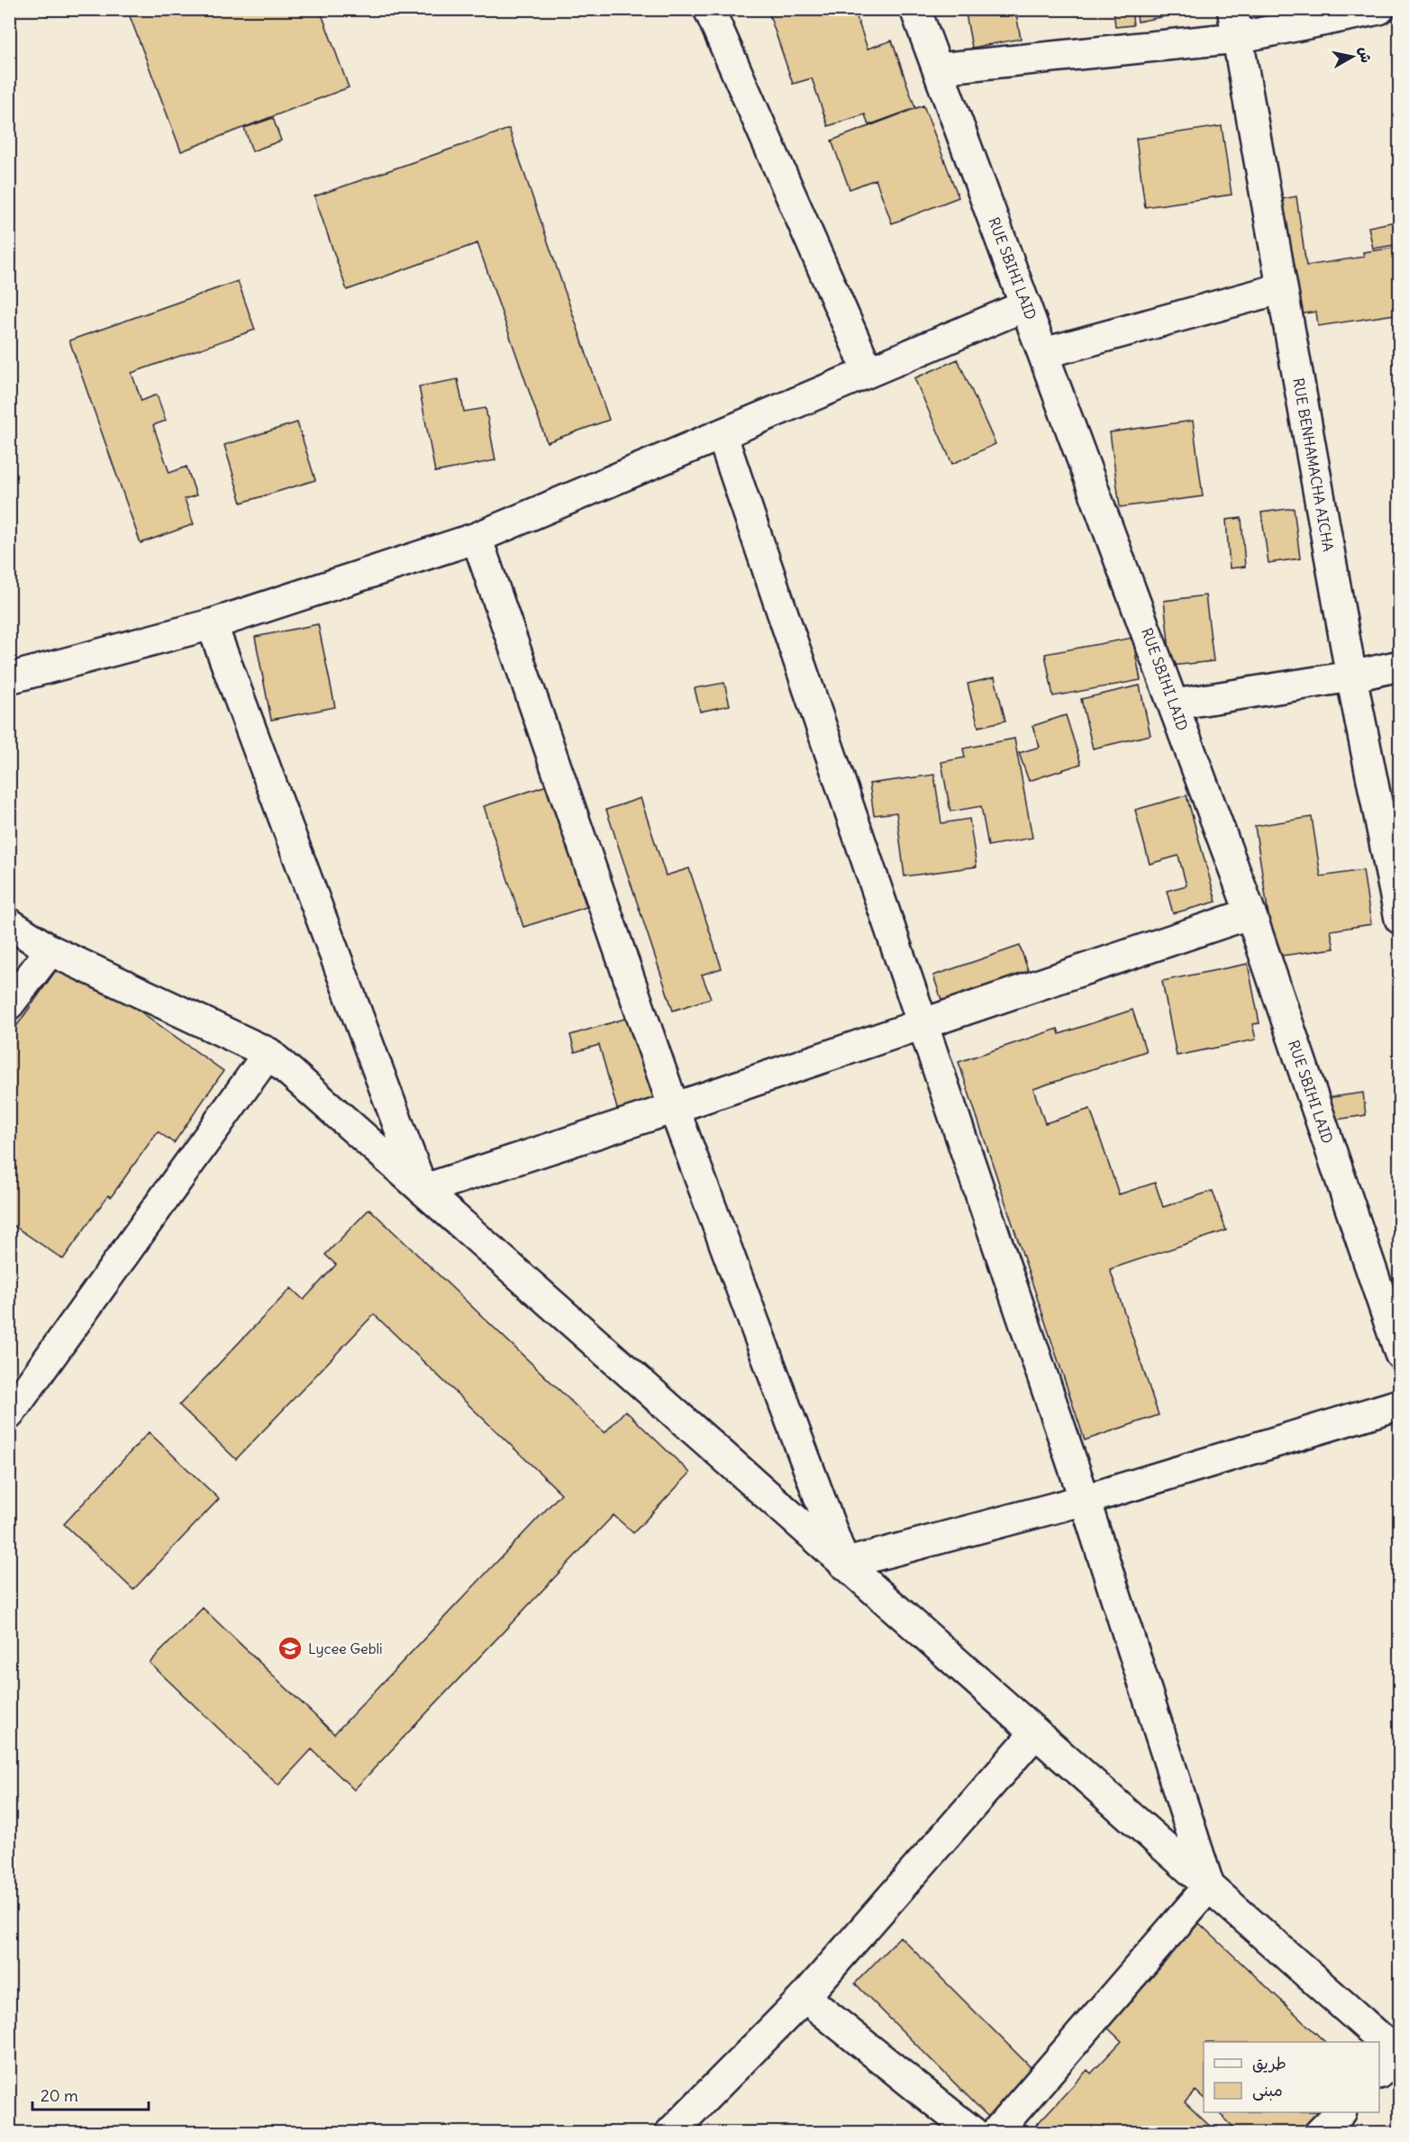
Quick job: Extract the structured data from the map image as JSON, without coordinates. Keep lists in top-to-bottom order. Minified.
{"streets":{"street":["RUE SBIHI LAID","RUE BENHAMACHA AICHA"]},"places":{"school or university":["Lycee Gebli"]},"legend":["طريق","مبنى"],"scale_bar":"20 m","north":"right"}
